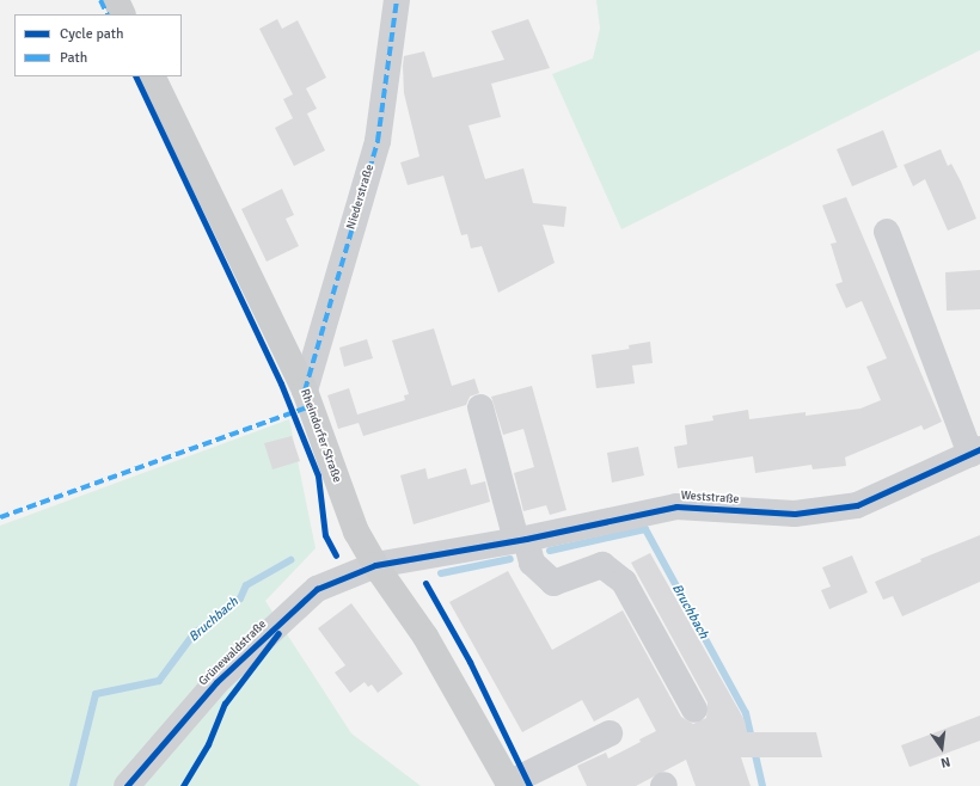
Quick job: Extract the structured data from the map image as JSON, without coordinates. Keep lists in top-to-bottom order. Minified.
{"streets":{"main road":["Rheindorfer Straße"],"street":["Niederstraße","Weststraße","Grünewaldstraße"]},"crossings":[["Niederstraße","Rheindorfer Straße"],["Rheindorfer Straße","Weststraße"],["Rheindorfer Straße","Grünewaldstraße"],["Weststraße","Grünewaldstraße"]],"water":["Bruchbach"],"legend":["Cycle path","Path"],"north":"bottom"}
